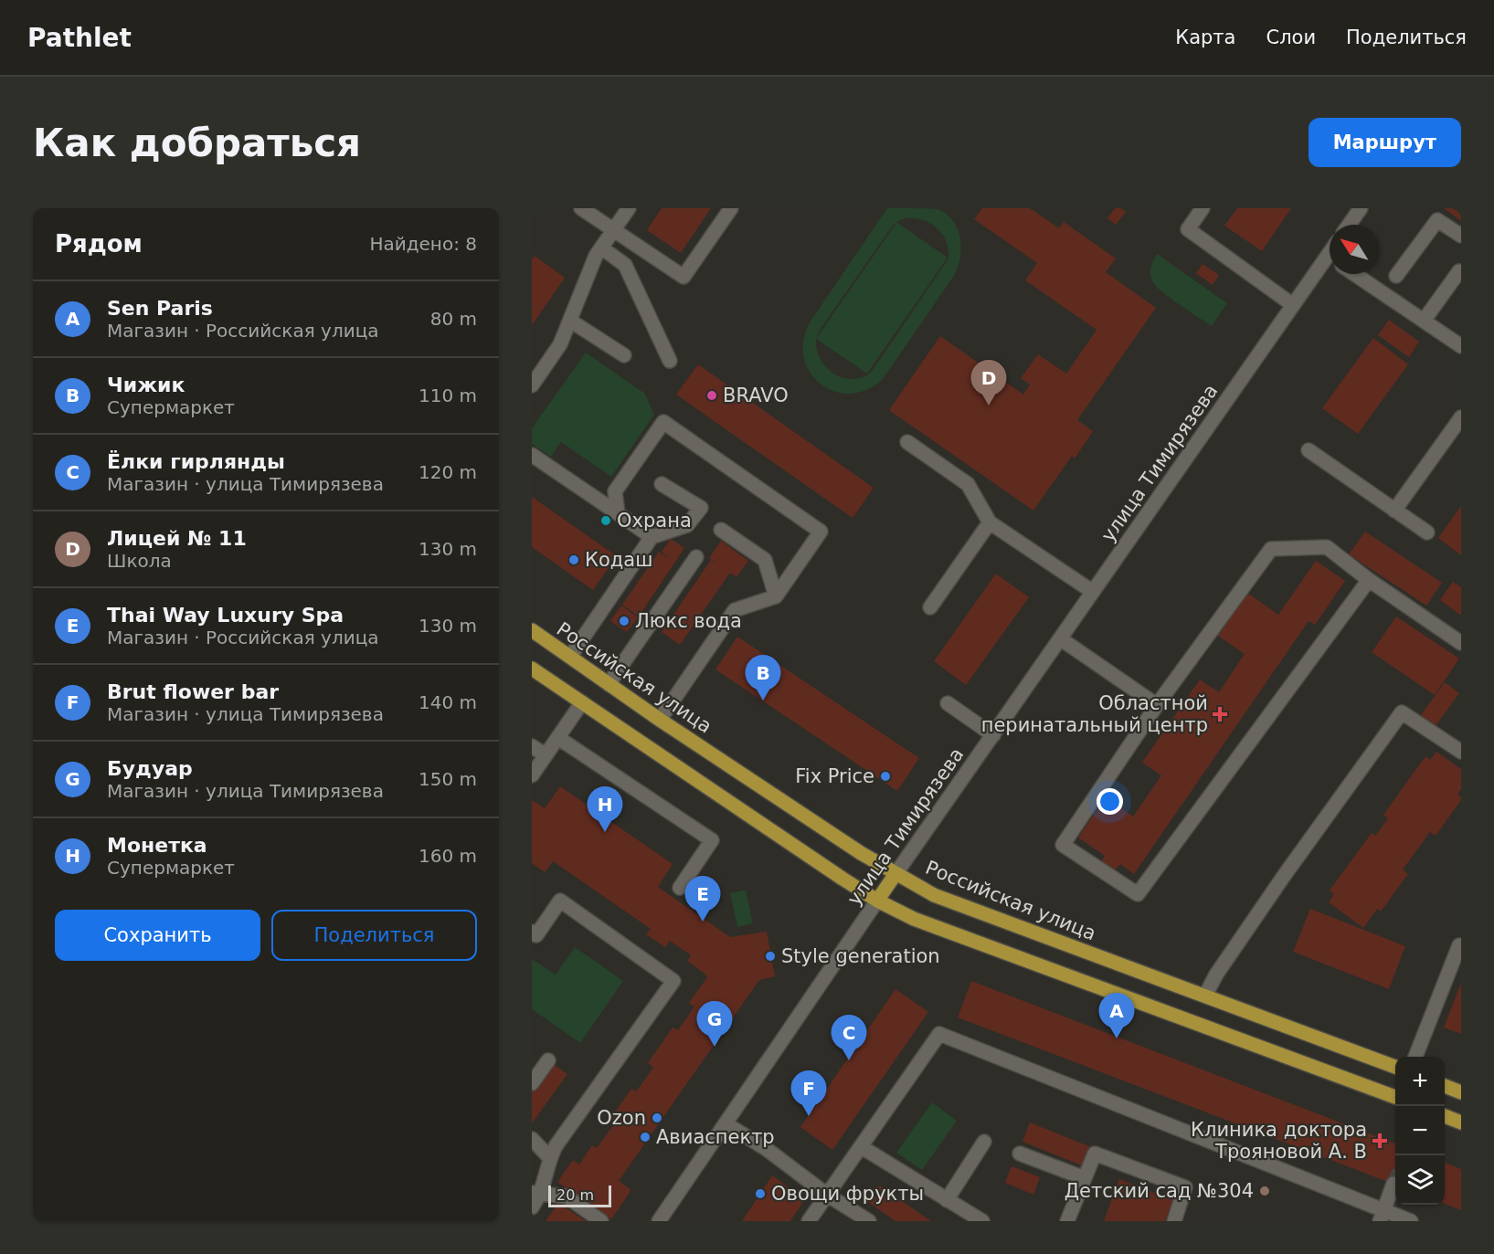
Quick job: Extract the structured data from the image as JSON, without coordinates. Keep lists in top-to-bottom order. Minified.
{"streets":{"main road":["улица Тимирязева","Российская улица"]},"crossings":[["улица Тимирязева","Российская улица"]],"places":{"other":["BRAVO","Охрана","Кодаш","Люкс вода","Fix Price","Style generation","Ozon","Авиаспектр","Детский сад №304","Овощи фрукты"],"health":["Областной перинатальный центр","Клиника доктора Трояновой А. В"]},"scale_bar":"20 m","north":"top left","page":{"header":"Pathlet","nav":["Карта","Слои","Поделиться"],"buttons":["Маршрут",["Сохранить","Поделиться"]],"title":"Как добраться","heading":["Рядом","Найдено: 8"],"list":[{"mark":"A","name":"Sen Paris","note":"Магазин · Российская улица","value":"80 m"},{"mark":"B","name":"Чижик","note":"Супермаркет","value":"110 m"},{"mark":"C","name":"Ёлки гирлянды","note":"Магазин · улица Тимирязева","value":"120 m"},{"mark":"D","name":"Лицей № 11","note":"Школа","value":"130 m"},{"mark":"E","name":"Thai Way Luxury Spa","note":"Магазин · Российская улица","value":"130 m"},{"mark":"F","name":"Brut flower bar","note":"Магазин · улица Тимирязева","value":"140 m"},{"mark":"G","name":"Будуар","note":"Магазин · улица Тимирязева","value":"150 m"},{"mark":"H","name":"Монетка","note":"Супермаркет","value":"160 m"}],"pins":["D","B","H","E","A","G","C","F"],"map_buttons":["+","−"],"scale":"20 m"}}
